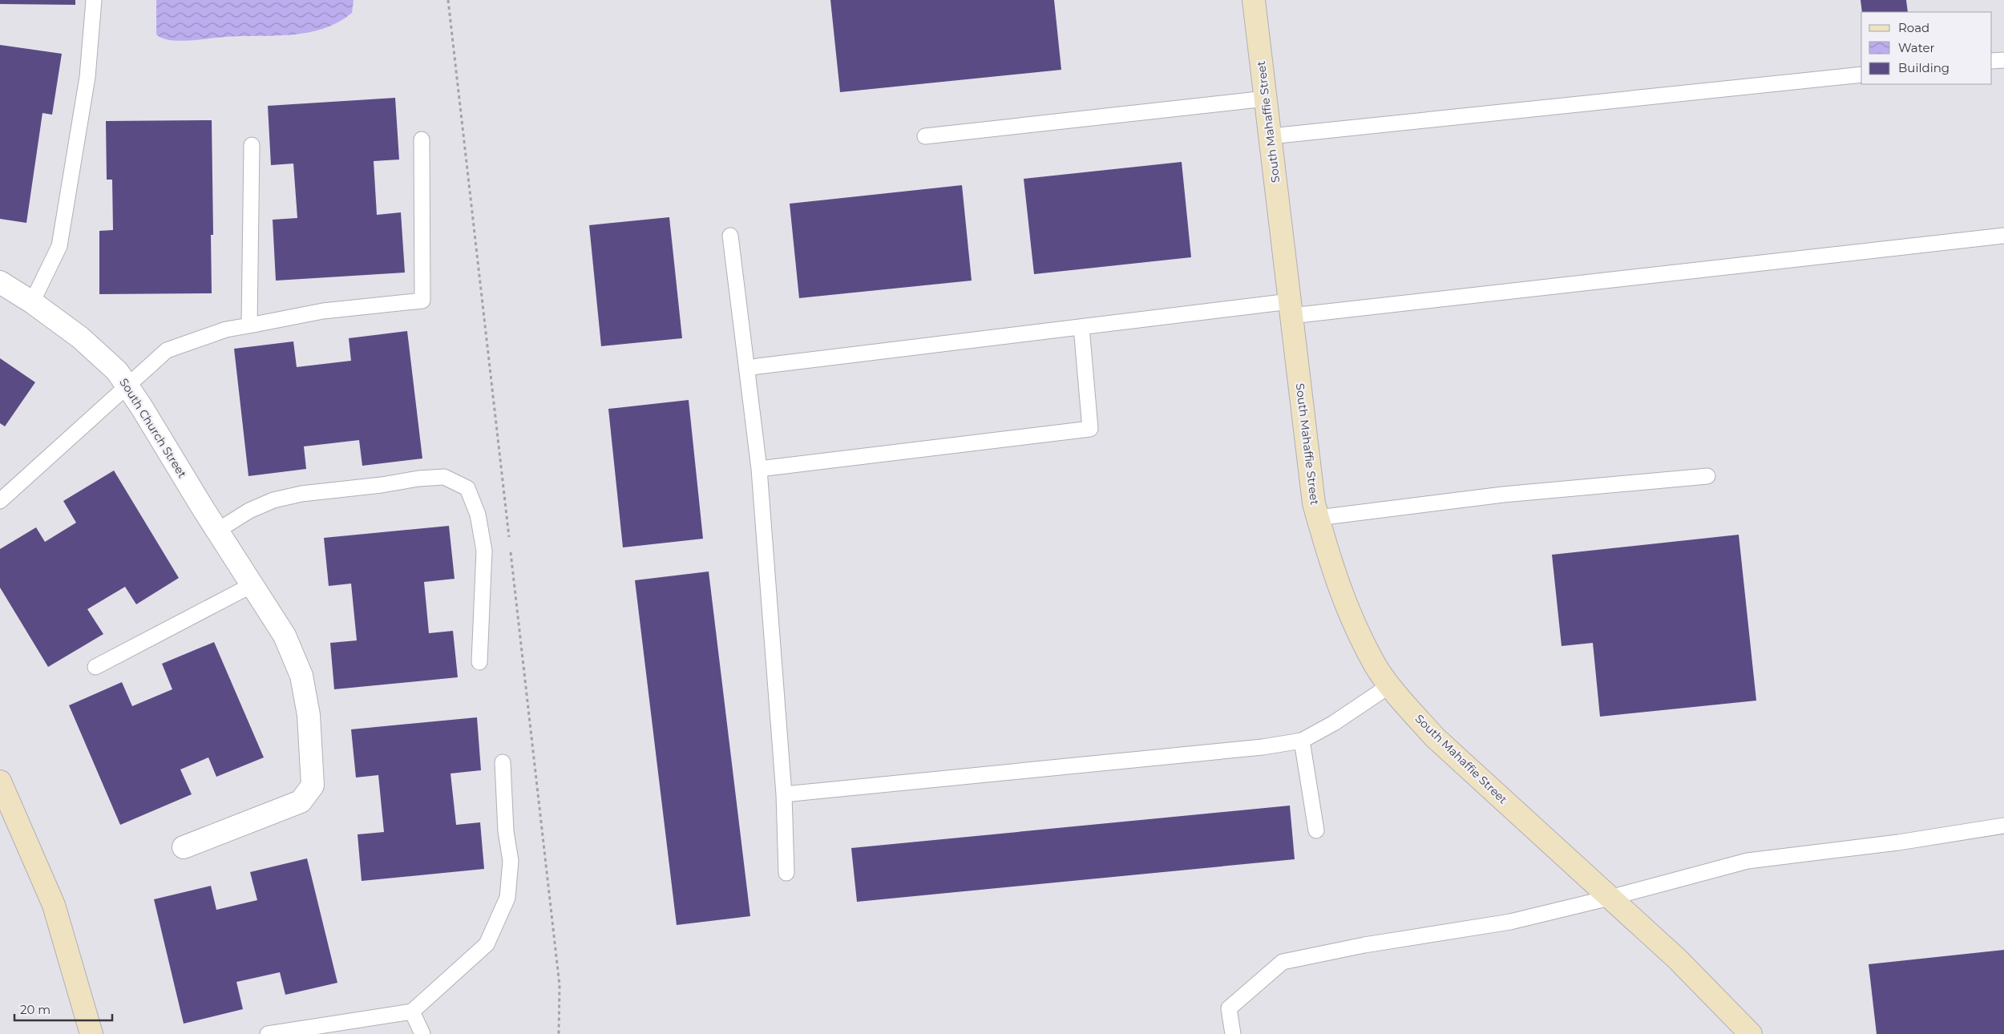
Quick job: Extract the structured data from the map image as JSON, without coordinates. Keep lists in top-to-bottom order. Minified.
{"streets":{"street":["South Mahaffie Street","South Church Street"]},"legend":["Road","Water","Building"],"scale_bar":"20 m"}
